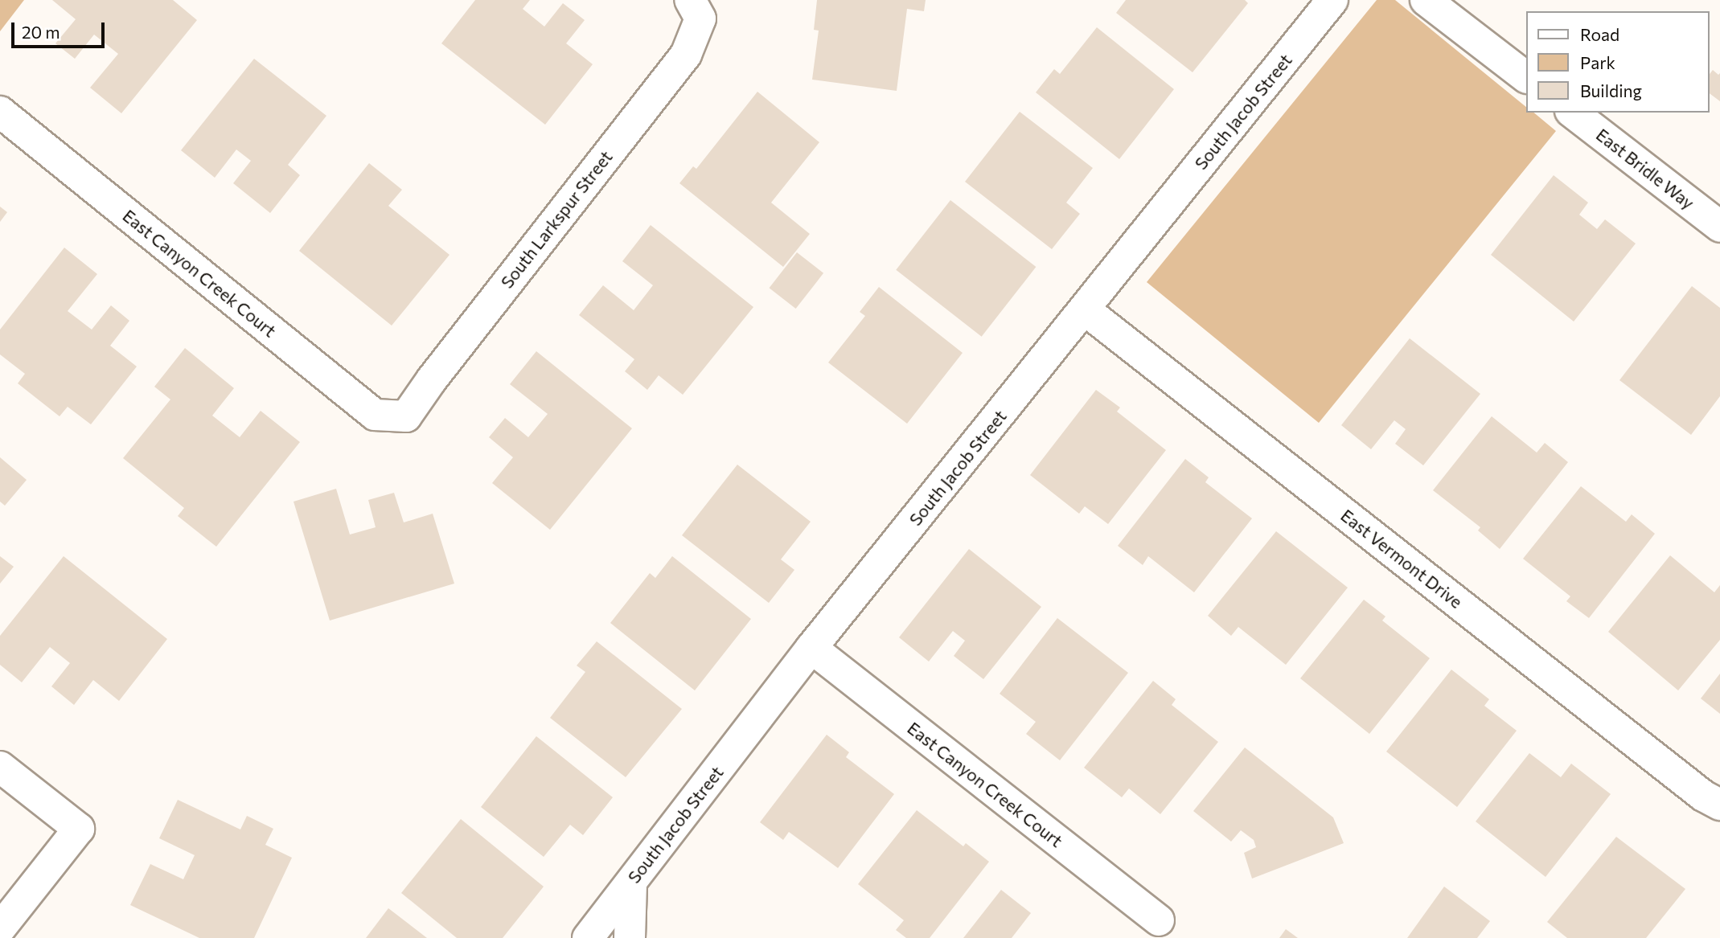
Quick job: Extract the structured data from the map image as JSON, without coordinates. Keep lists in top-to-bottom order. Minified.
{"streets":{"street":["South Jacob Street","East Bridle Way","South Larkspur Street","East Canyon Creek Court","East Vermont Drive"]},"crossings":[["South Jacob Street","East Canyon Creek Court"],["South Jacob Street","East Vermont Drive"],["South Larkspur Street","East Canyon Creek Court"]],"legend":["Road","Park","Building"],"scale_bar":"20 m"}
